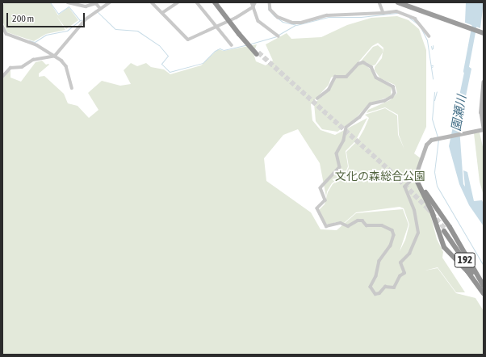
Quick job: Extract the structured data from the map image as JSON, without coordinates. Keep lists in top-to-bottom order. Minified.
{"streets":{"highway":["192"]},"water":["園瀬川"],"parks":["文化の森総合公園"],"scale_bar":"200 m"}
